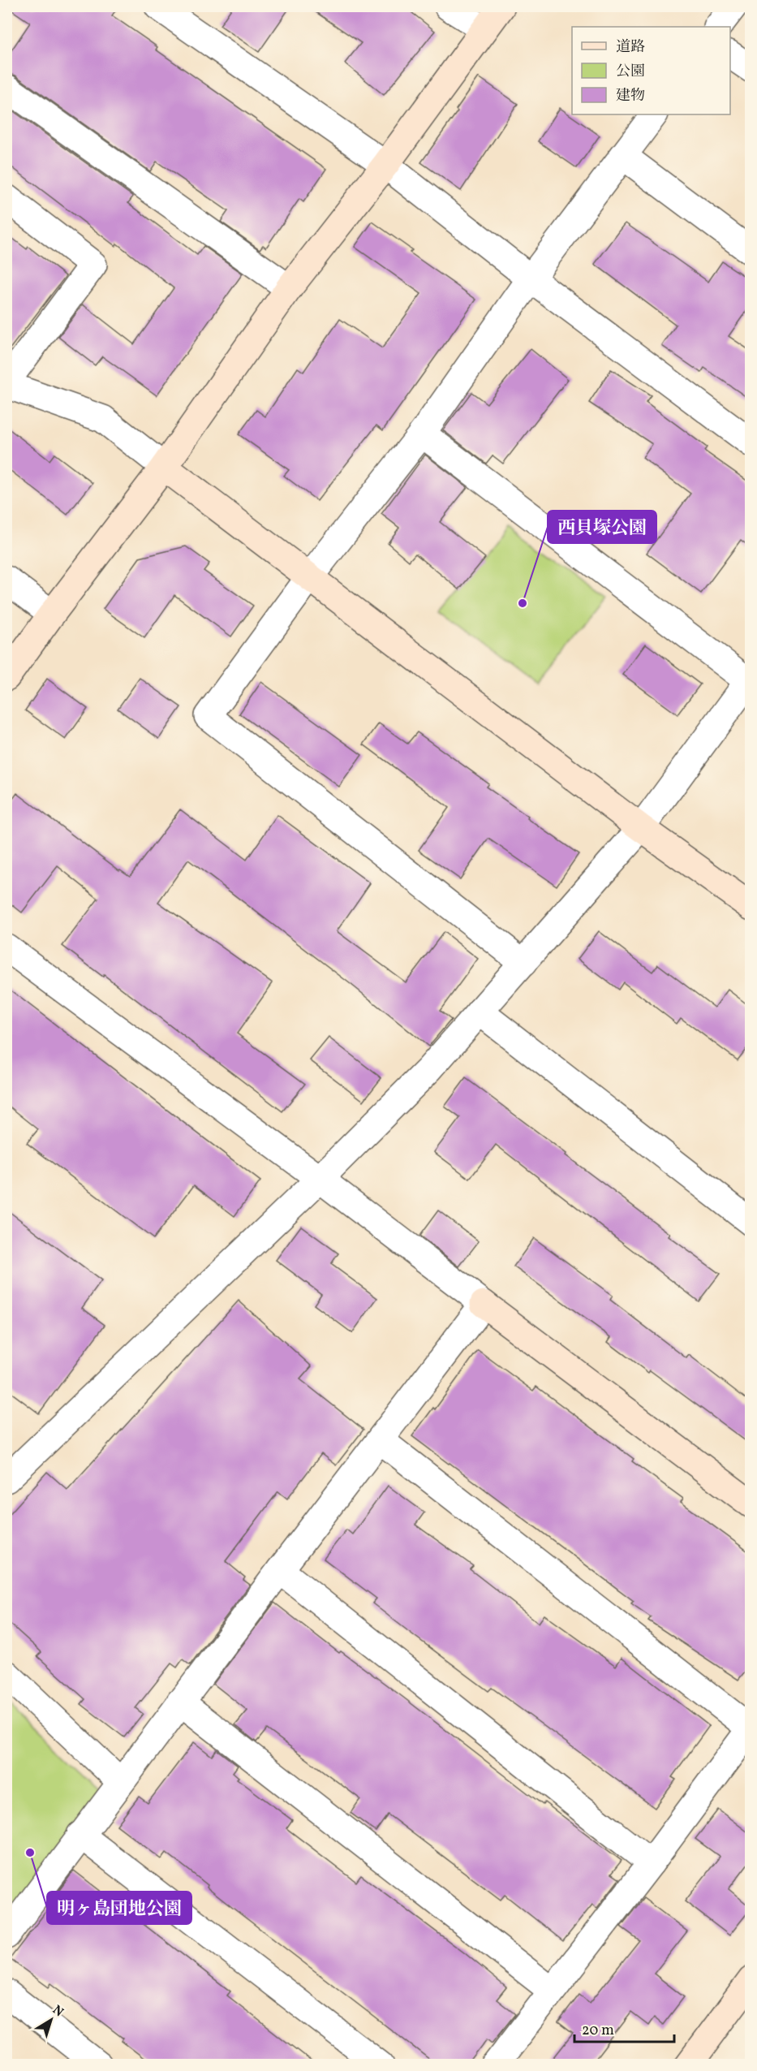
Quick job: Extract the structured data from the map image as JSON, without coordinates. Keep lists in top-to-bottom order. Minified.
{"places":["西貝塚公園","明ヶ島団地公園"],"legend":["道路","公園","建物"],"scale_bar":"20 m","north":"top right"}
